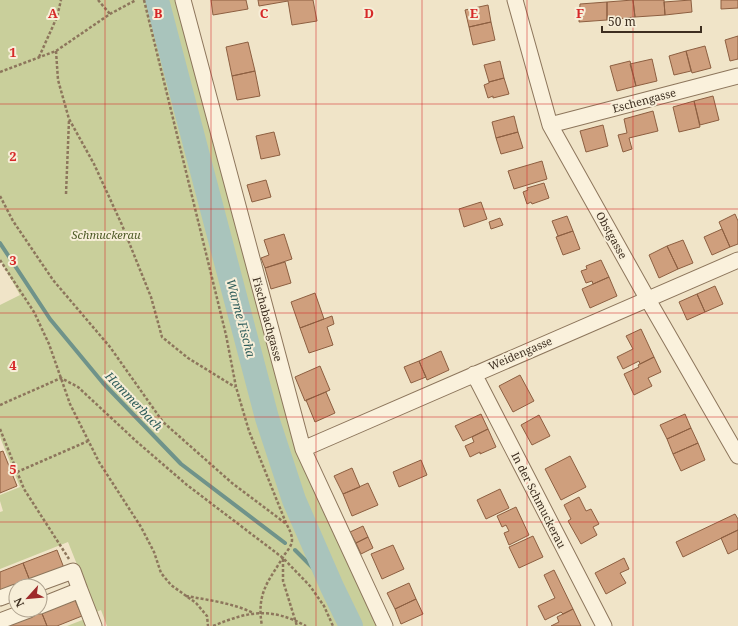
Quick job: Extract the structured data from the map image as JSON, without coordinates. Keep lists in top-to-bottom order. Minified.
{"streets":{"street":["Eschengasse","Obstgasse","Fischabachgasse","Weidengasse","In der Schmuckerau"]},"crossings":[["Eschengasse","Obstgasse"],["Obstgasse","Weidengasse"],["Fischabachgasse","Weidengasse"],["Weidengasse","In der Schmuckerau"]],"water":["Warme Fischa","Hammerbach"],"parks":["Schmuckerau"],"scale_bar":"50 m","north":"bottom left","grid":{"columns":["A","B","C","D","E","F"],"rows":["1","2","3","4","5"]}}
